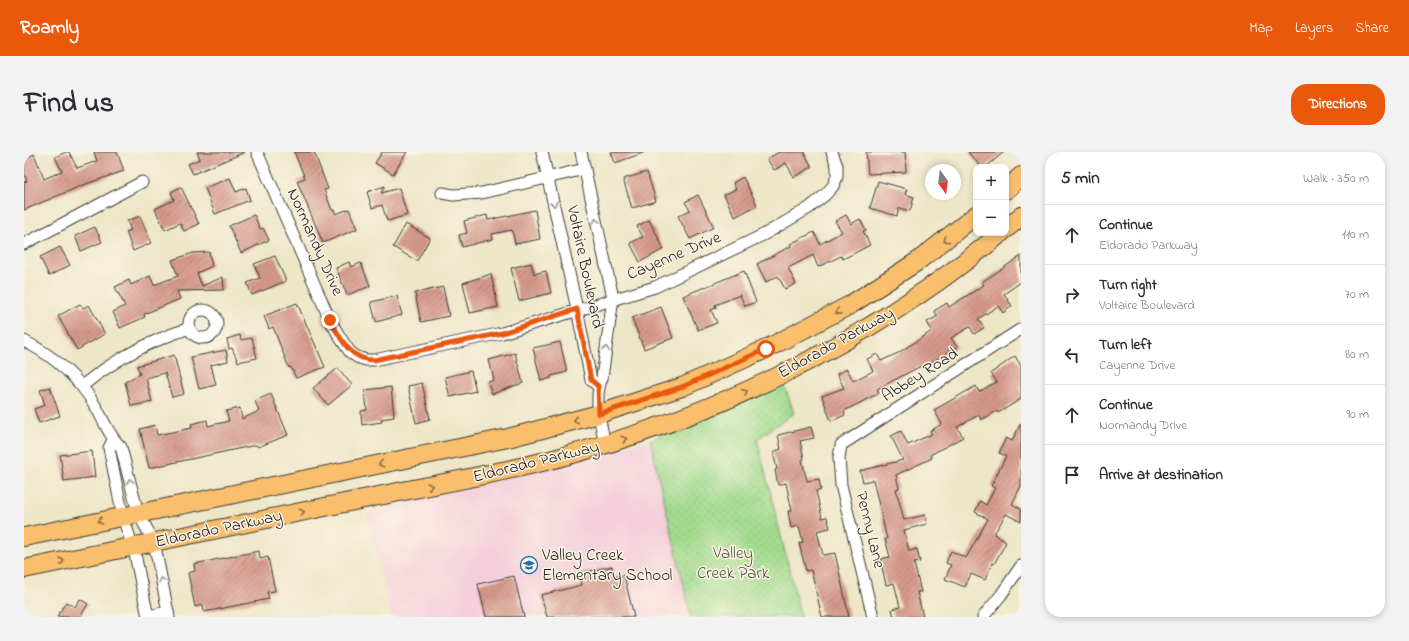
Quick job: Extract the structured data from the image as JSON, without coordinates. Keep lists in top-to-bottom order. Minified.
{"streets":{"main road":["Eldorado Parkway"],"street":["Normandy Drive","Cayenne Drive","Voltaire Boulevard","Abbey Road","Penny Lane"]},"crossings":[["Normandy Drive","Cayenne Drive"],["Cayenne Drive","Voltaire Boulevard"],["Voltaire Boulevard","Eldorado Parkway"],["Abbey Road","Penny Lane"]],"parks":["Valley Creek Park"],"places":{"school or university":["Valley Creek Elementary School"]},"north":"bottom","page":{"header":"Roamly","nav":["Map","Layers","Share"],"title":"Find us","buttons":"Directions","heading":["5 min","Walk · 350 m"],"map_buttons":["+","−"],"list":[["Continue","Eldorado Parkway","110 m"],["Turn right","Voltaire Boulevard","70 m"],["Turn left","Cayenne Drive","80 m"],["Continue","Normandy Drive","90 m"],"Arrive at destination"]}}
